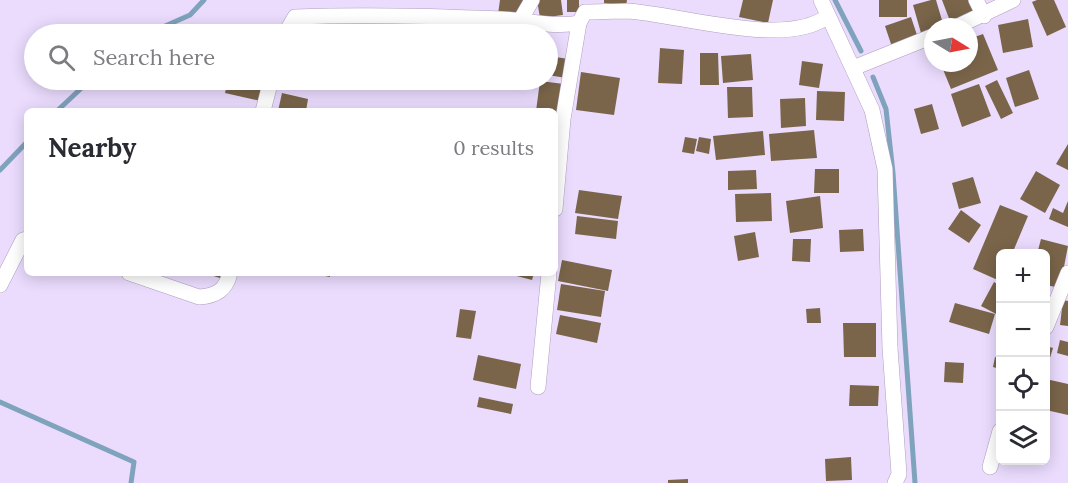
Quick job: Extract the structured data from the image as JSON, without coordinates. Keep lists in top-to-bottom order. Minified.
{"north":"right","page":{"search":"Search here","heading":["Nearby","0 results"],"map_buttons":["+","−"]}}
